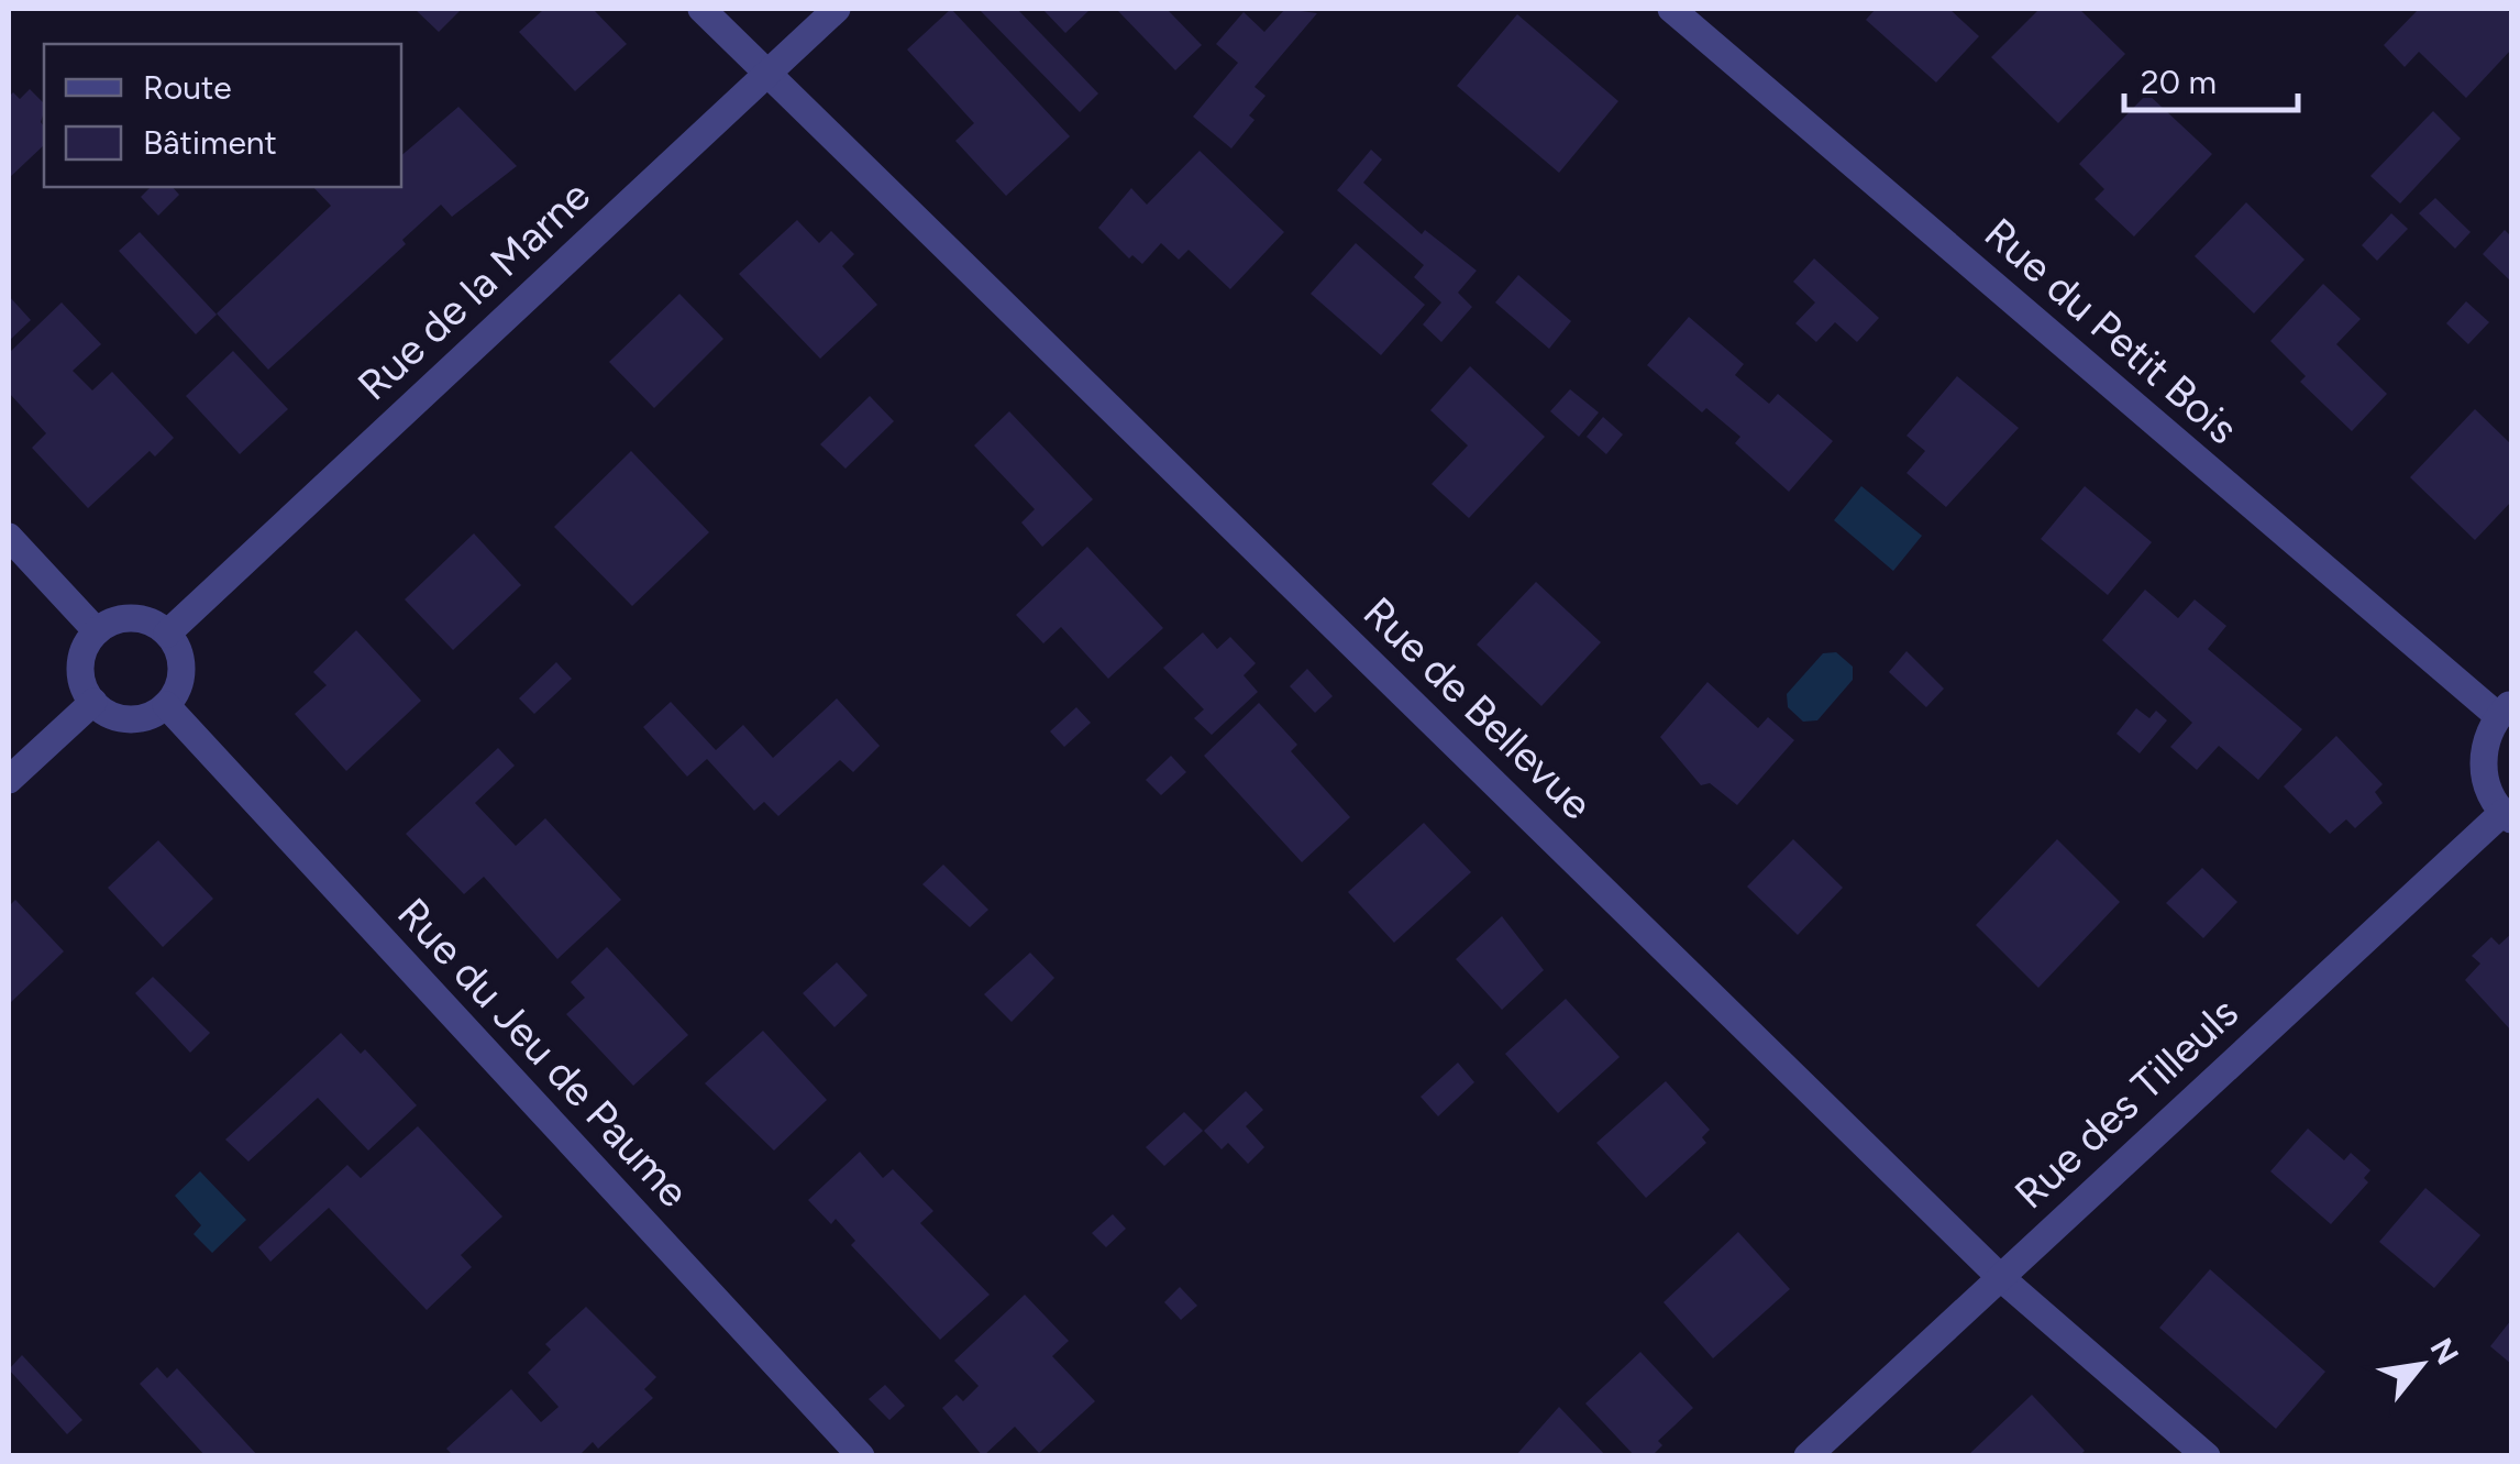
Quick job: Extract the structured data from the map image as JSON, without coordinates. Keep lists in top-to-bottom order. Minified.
{"streets":{"street":["Rue de la Marne","Rue du Petit Bois","Rue de Bellevue","Rue du Jeu de Paume","Rue des Tilleuls"]},"crossings":[["Rue de la Marne","Rue de Bellevue"],["Rue de la Marne","Rue du Jeu de Paume"],["Rue de Bellevue","Rue des Tilleuls"]],"legend":["Route","Bâtiment"],"scale_bar":"20 m","north":"top right"}
